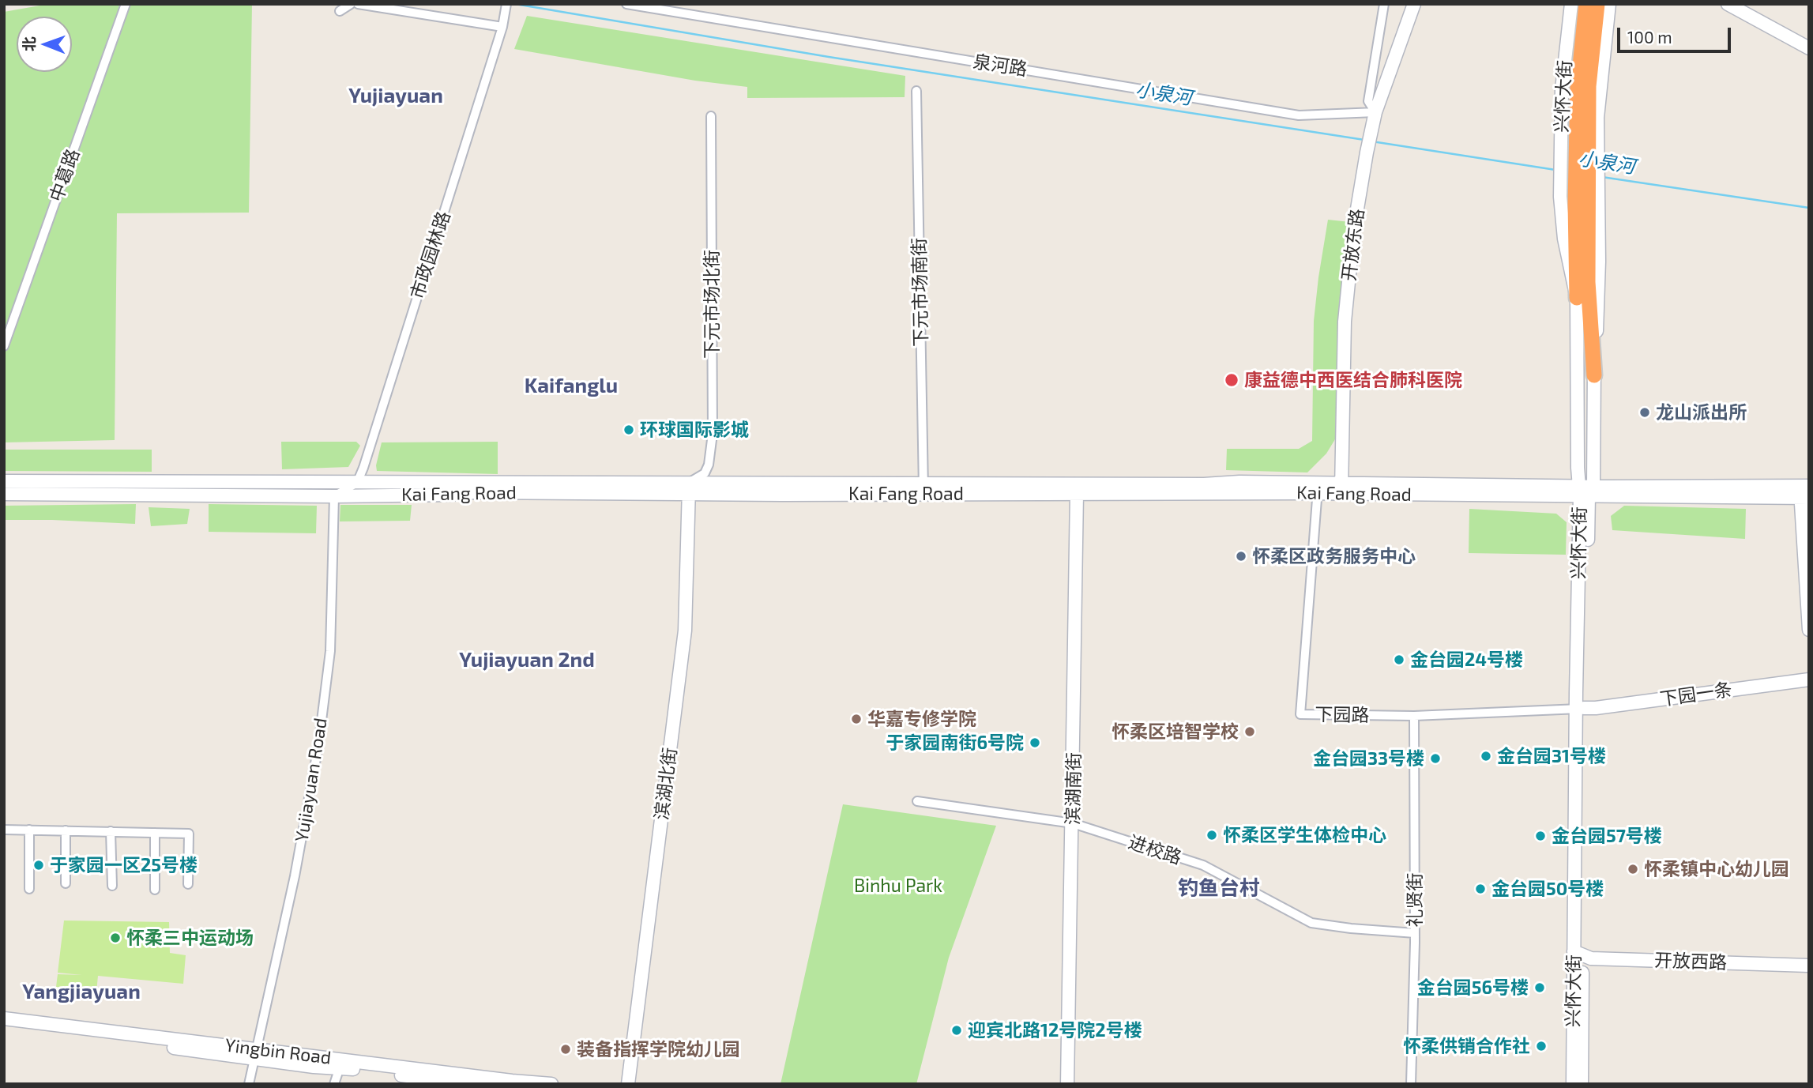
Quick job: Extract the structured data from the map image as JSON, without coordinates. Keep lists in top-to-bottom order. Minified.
{"streets":{"main road":["兴怀大街","开放东路","Kai Fang Road","下园一条","滨湖北街","滨湖南街","开放西路","Yingbin Road"],"street":["泉河路","中葛路","市政园林路","下元市场南街","下元市场北街","下园路","Yujiayuan Road","进校路","礼贤街"]},"crossings":[["泉河路","开放东路"],["兴怀大街","Kai Fang Road"],["兴怀大街","下园一条"],["兴怀大街","下园路"],["兴怀大街","开放西路"],["开放东路","Kai Fang Road"],["市政园林路","Kai Fang Road"],["下元市场南街","Kai Fang Road"],["下元市场北街","Kai Fang Road"],["下元市场北街","滨湖北街"],["Kai Fang Road","下园路"],["Kai Fang Road","Yujiayuan Road"],["Kai Fang Road","滨湖北街"],["Kai Fang Road","滨湖南街"],["下园一条","下园路"],["下园路","礼贤街"],["Yujiayuan Road","Yingbin Road"],["滨湖南街","进校路"],["进校路","礼贤街"]],"districts":["Yujiayuan","Kaifanglu","Yujiayuan 2nd","钓鱼台村","Yangjiayuan"],"water":["小泉河"],"parks":["Binhu Park"],"places":["康益德中西医结合肺科医院","龙山派出所","环球国际影城","怀柔区政务服务中心","金台园24号楼","华嘉专修学院","怀柔区培智学校","于家园南街6号院","金台园31号楼","金台园33号楼","怀柔区学生体检中心","金台园57号楼","于家园一区25号楼","怀柔镇中心幼儿园","金台园50号楼","怀柔三中运动场","金台园56号楼","迎宾北路12号院2号楼","怀柔供销合作社","装备指挥学院幼儿园"],"scale_bar":"100 m","north":"left"}
